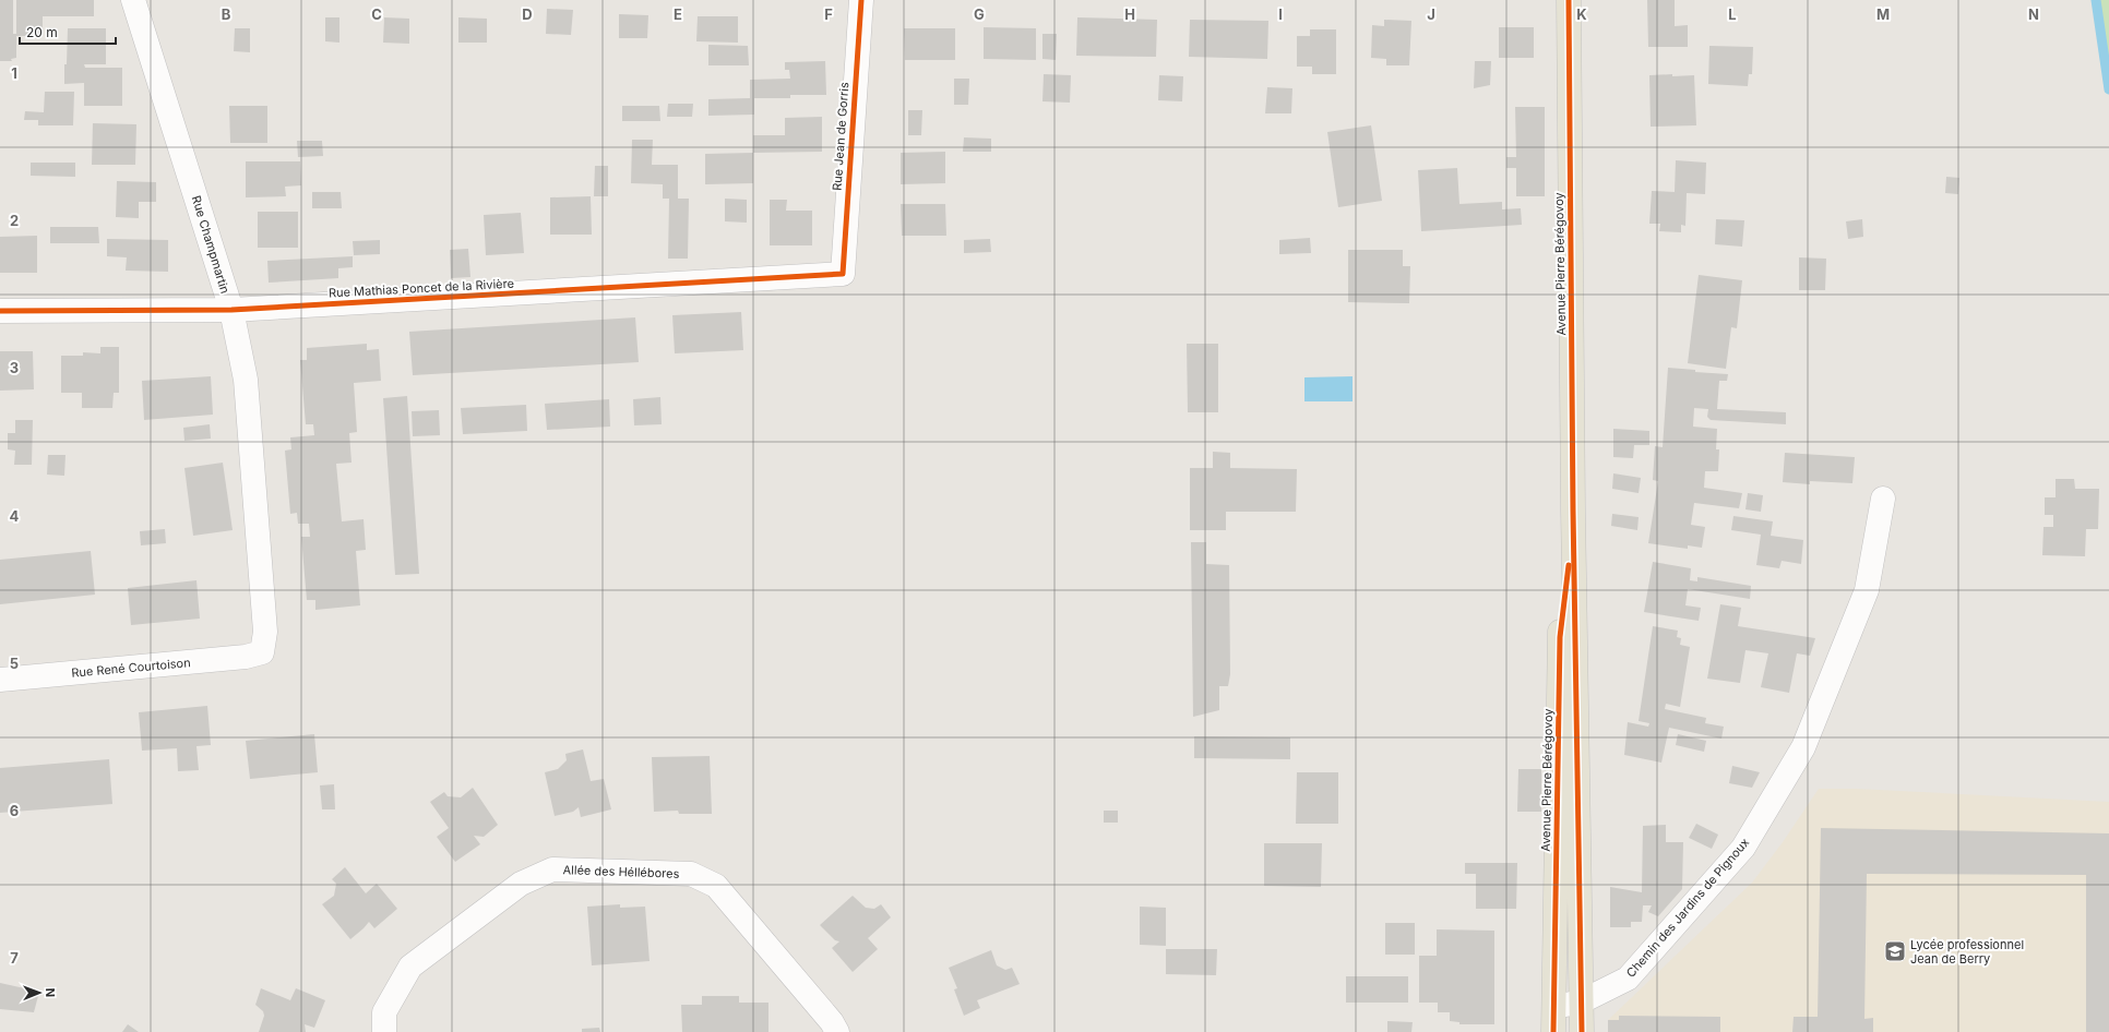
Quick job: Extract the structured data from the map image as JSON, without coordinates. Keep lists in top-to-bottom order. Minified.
{"streets":{"main road":["Avenue Pierre Bérégovoy"],"street":["Rue Jean de Gorris","Rue Champmartin","Rue Mathias Poncet de la Rivière","Rue René Courtoison","Allée des Héllébores","Chemin des Jardins de Pignoux"]},"crossings":[["Rue Jean de Gorris","Rue Mathias Poncet de la Rivière"],["Rue Champmartin","Rue Mathias Poncet de la Rivière"],["Rue Champmartin","Rue René Courtoison"],["Avenue Pierre Bérégovoy","Chemin des Jardins de Pignoux"]],"places":{"school or university":["Lycée professionnel Jean de Berry"]},"scale_bar":"20 m","north":"right","grid":{"columns":["B","C","D","E","F","G","H","I","J","K","L","M","N"],"rows":["1","2","3","4","5","6","7"]}}
